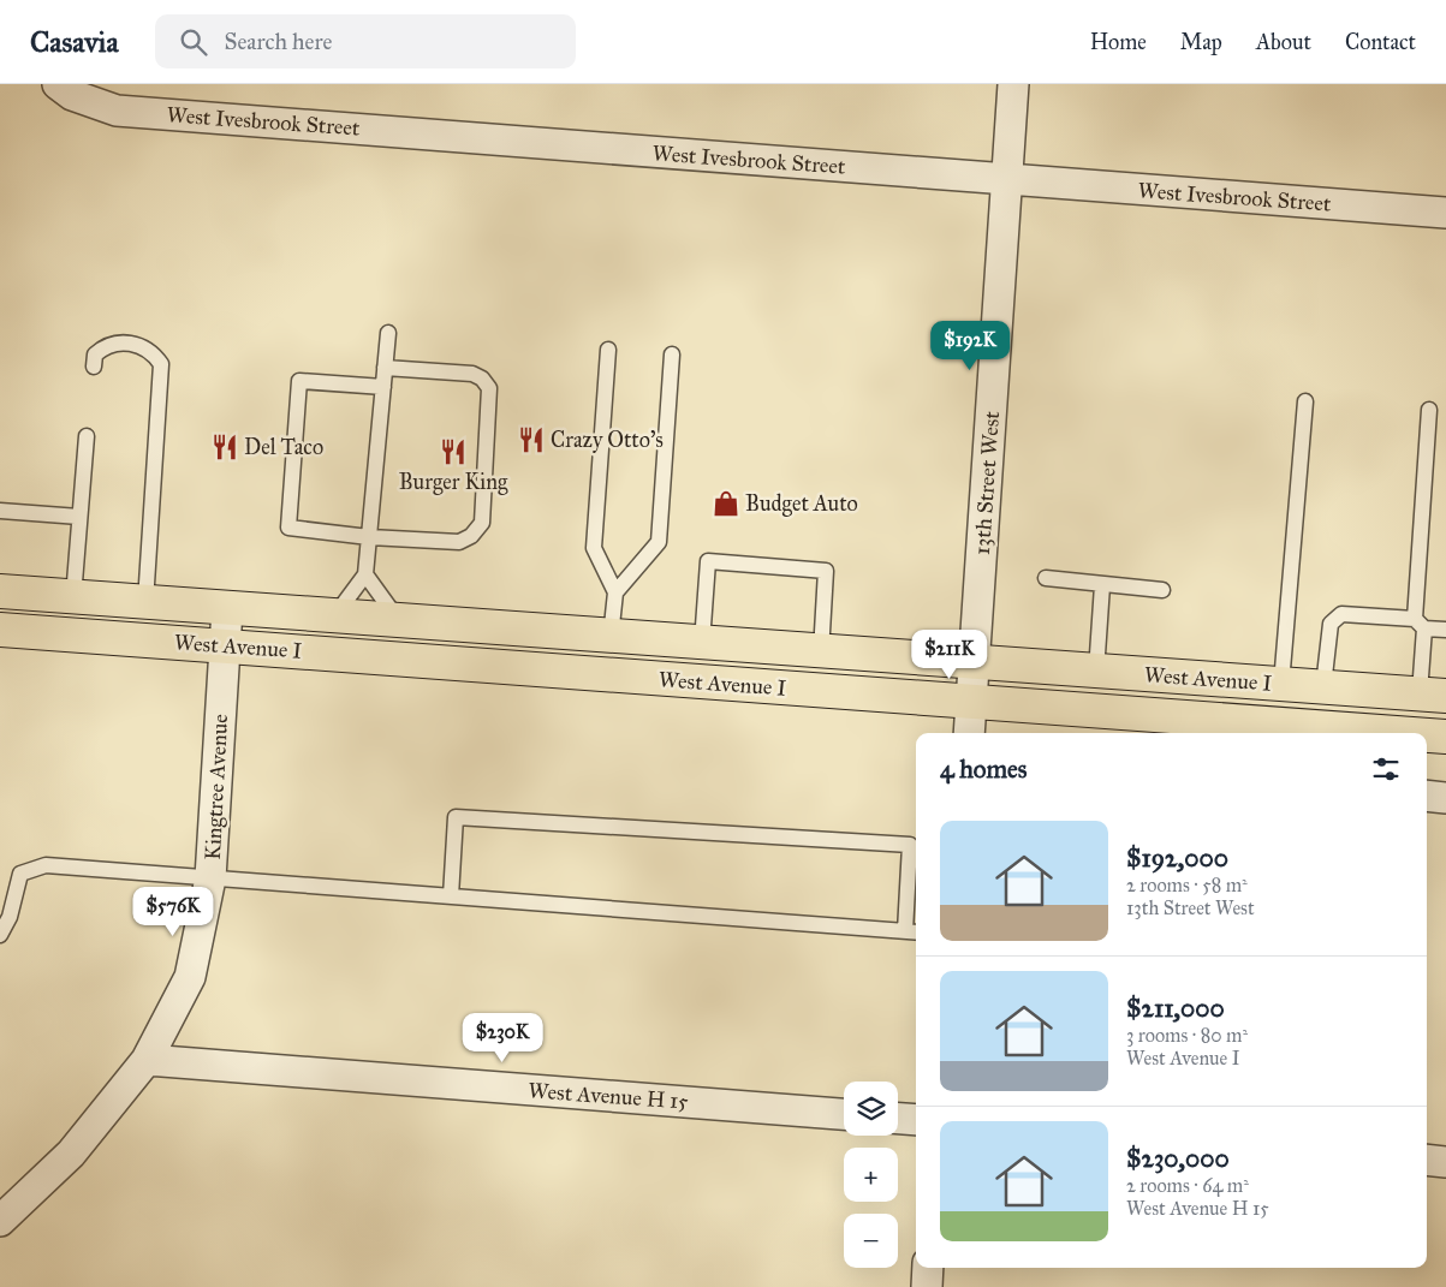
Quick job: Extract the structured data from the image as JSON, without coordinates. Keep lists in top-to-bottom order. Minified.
{"streets":{"main road":["West Avenue I"],"street":["West Ivesbrook Street","13th Street West","Kingtree Avenue","West Avenue H 15"]},"crossings":[["West Ivesbrook Street","13th Street West"],["13th Street West","West Avenue I"],["West Avenue I","Kingtree Avenue"],["Kingtree Avenue","West Avenue H 15"]],"places":{"restaurant":["Crazy Otto's","Del Taco","Burger King"],"shop":["Budget Auto"]},"page":{"header":"Casavia","search":"Search here","nav":["Home","Map","About","Contact"],"price":["$192K","$211K","$576K","$230K"],"heading":"4 homes","list":[{"name":"$192,000","note":"2 rooms · 58 m² · 13th Street West"},{"name":"$211,000","note":"3 rooms · 80 m² · West Avenue I"},{"name":"$230,000","note":"2 rooms · 64 m² · West Avenue H 15"}],"map_buttons":["+","−"]}}
